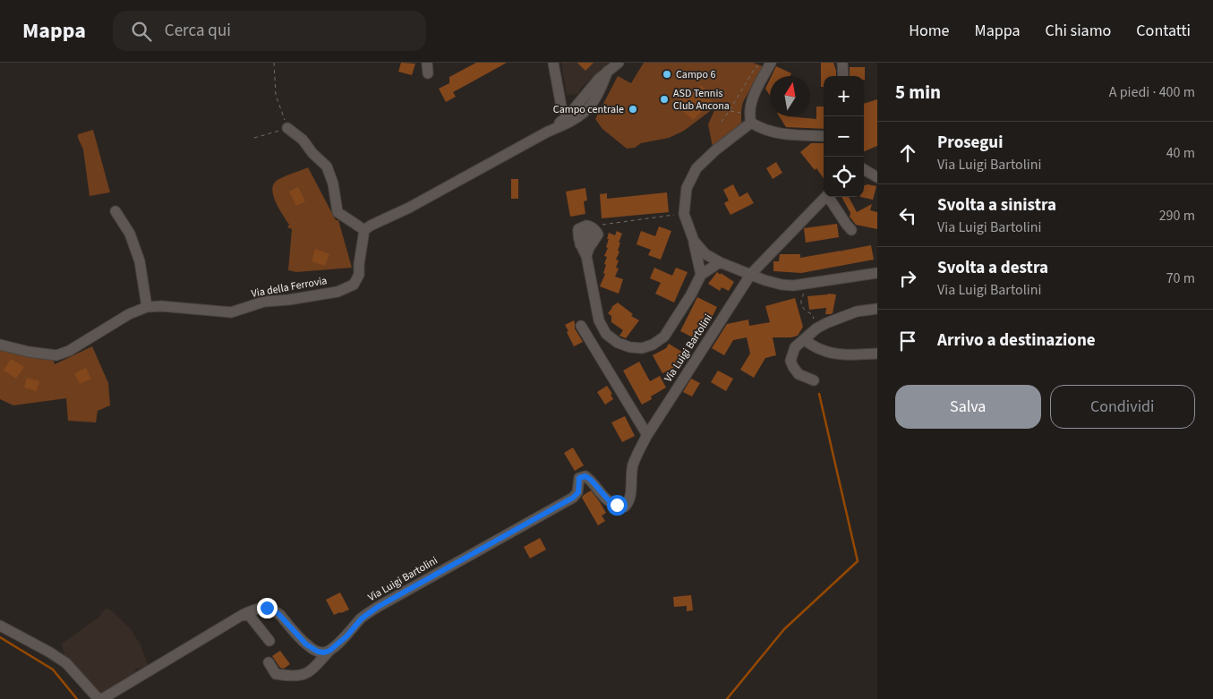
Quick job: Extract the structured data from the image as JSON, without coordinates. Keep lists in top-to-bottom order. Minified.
{"streets":{"street":["Via della Ferrovia","Via Luigi Bartolini"]},"places":["Campo 6","ASD Tennis Club Ancona","Campo centrale"],"north":"top","page":{"header":"Mappa","search":"Cerca qui","nav":["Home","Mappa","Chi siamo","Contatti"],"heading":["5 min","A piedi · 400 m"],"map_buttons":["+","−"],"list":[["Prosegui","Via Luigi Bartolini","40 m"],["Svolta a sinistra","Via Luigi Bartolini","290 m"],["Svolta a destra","Via Luigi Bartolini","70 m"],"Arrivo a destinazione"],"buttons":["Salva","Condividi"]}}
